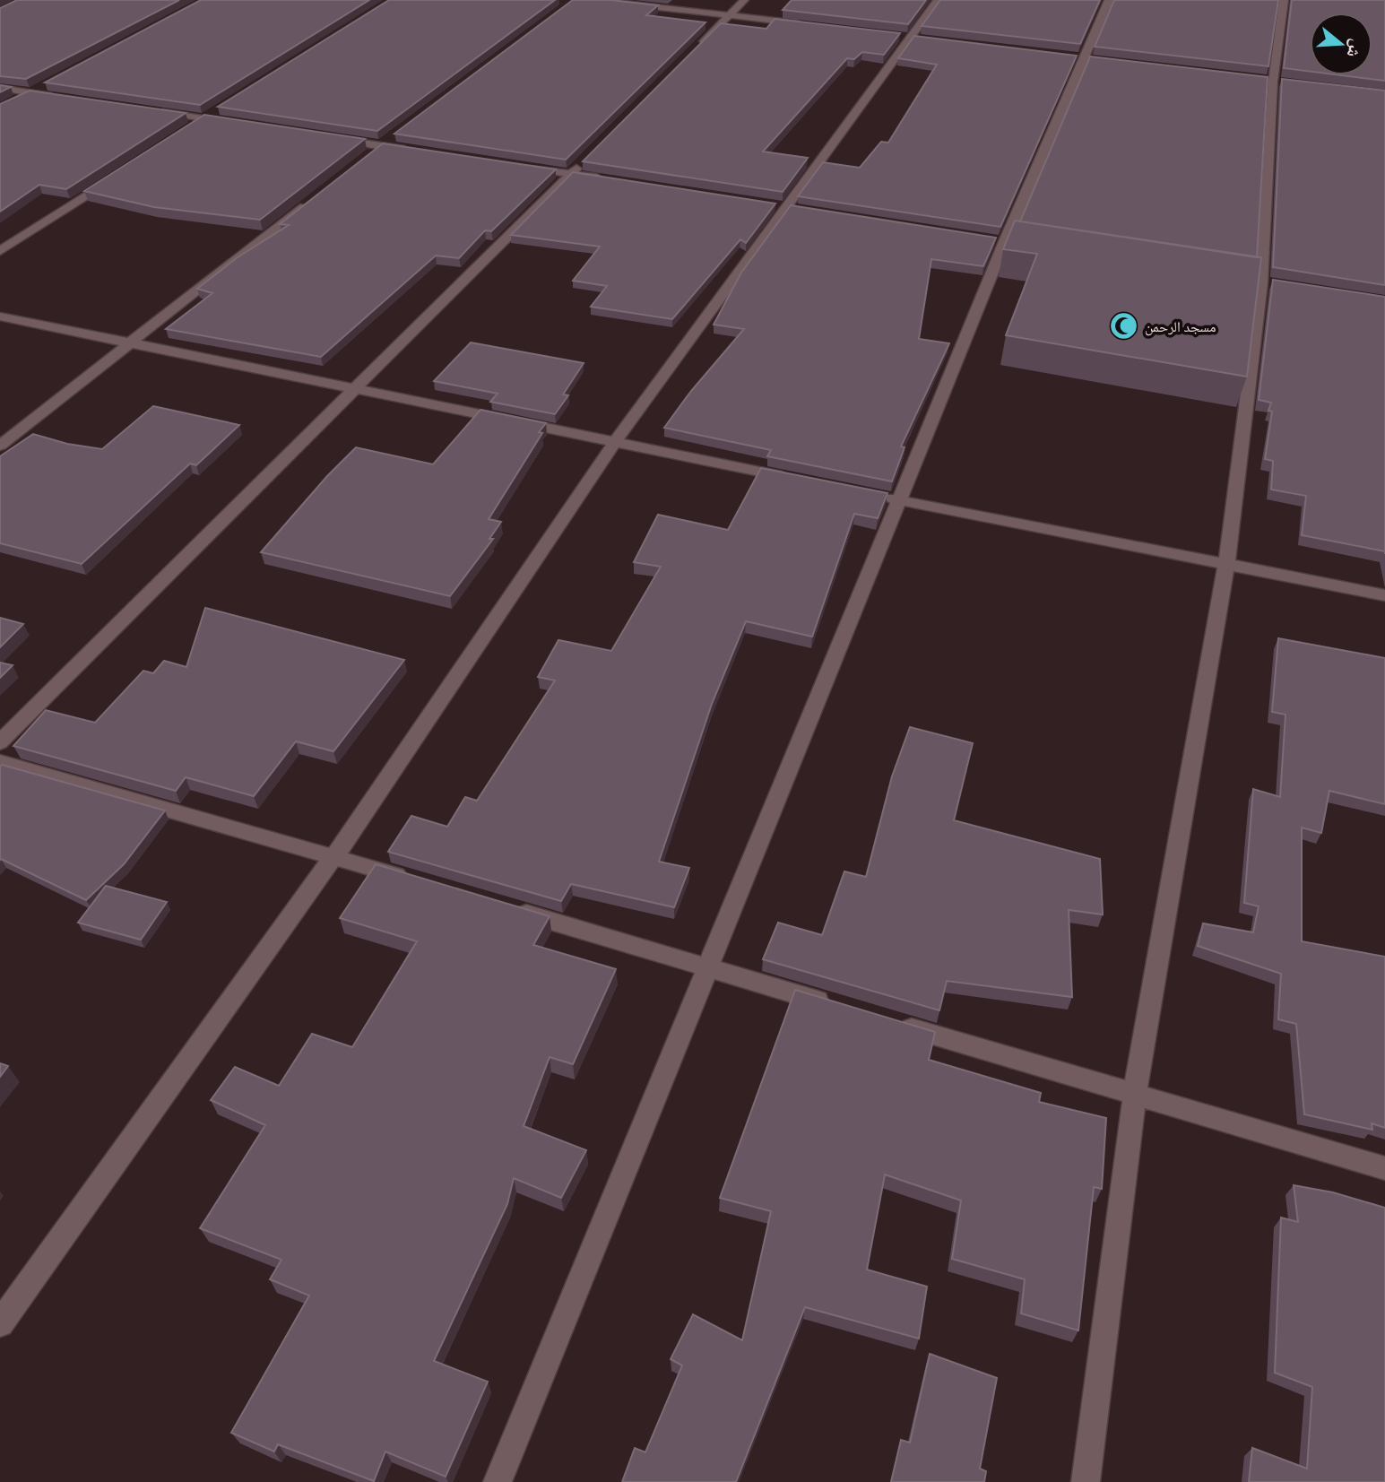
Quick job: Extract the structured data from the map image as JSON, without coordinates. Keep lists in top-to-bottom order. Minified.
{"places":{"mosque":["مسجد الرحمن"]},"north":"right"}
